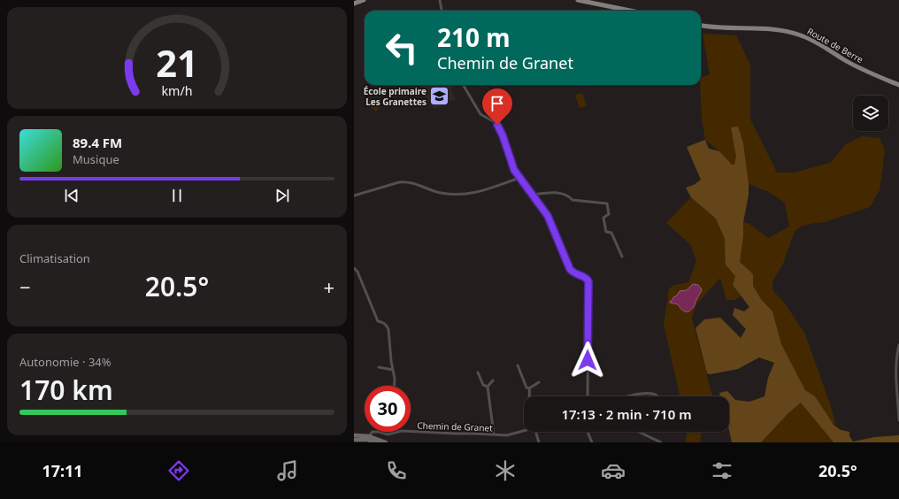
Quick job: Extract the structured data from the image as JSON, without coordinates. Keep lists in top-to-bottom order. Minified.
{"streets":{"main road":["Route de Berre"],"street":["Chemin de Granet"]},"places":{"school or university":["École primaire Les Granettes"]},"page":{"turn":["210 m","Chemin de Granet"],"song":["89.4 FM","Musique"],"tile":["Climatisation",["Autonomie · 34%","170 km"]],"heat":["−","20.5°","+"],"limit":"30","trip":"17:13 · 2 min · 710 m","tabs":["17:11","20.5°"],"gauge":["21","km/h"]}}
